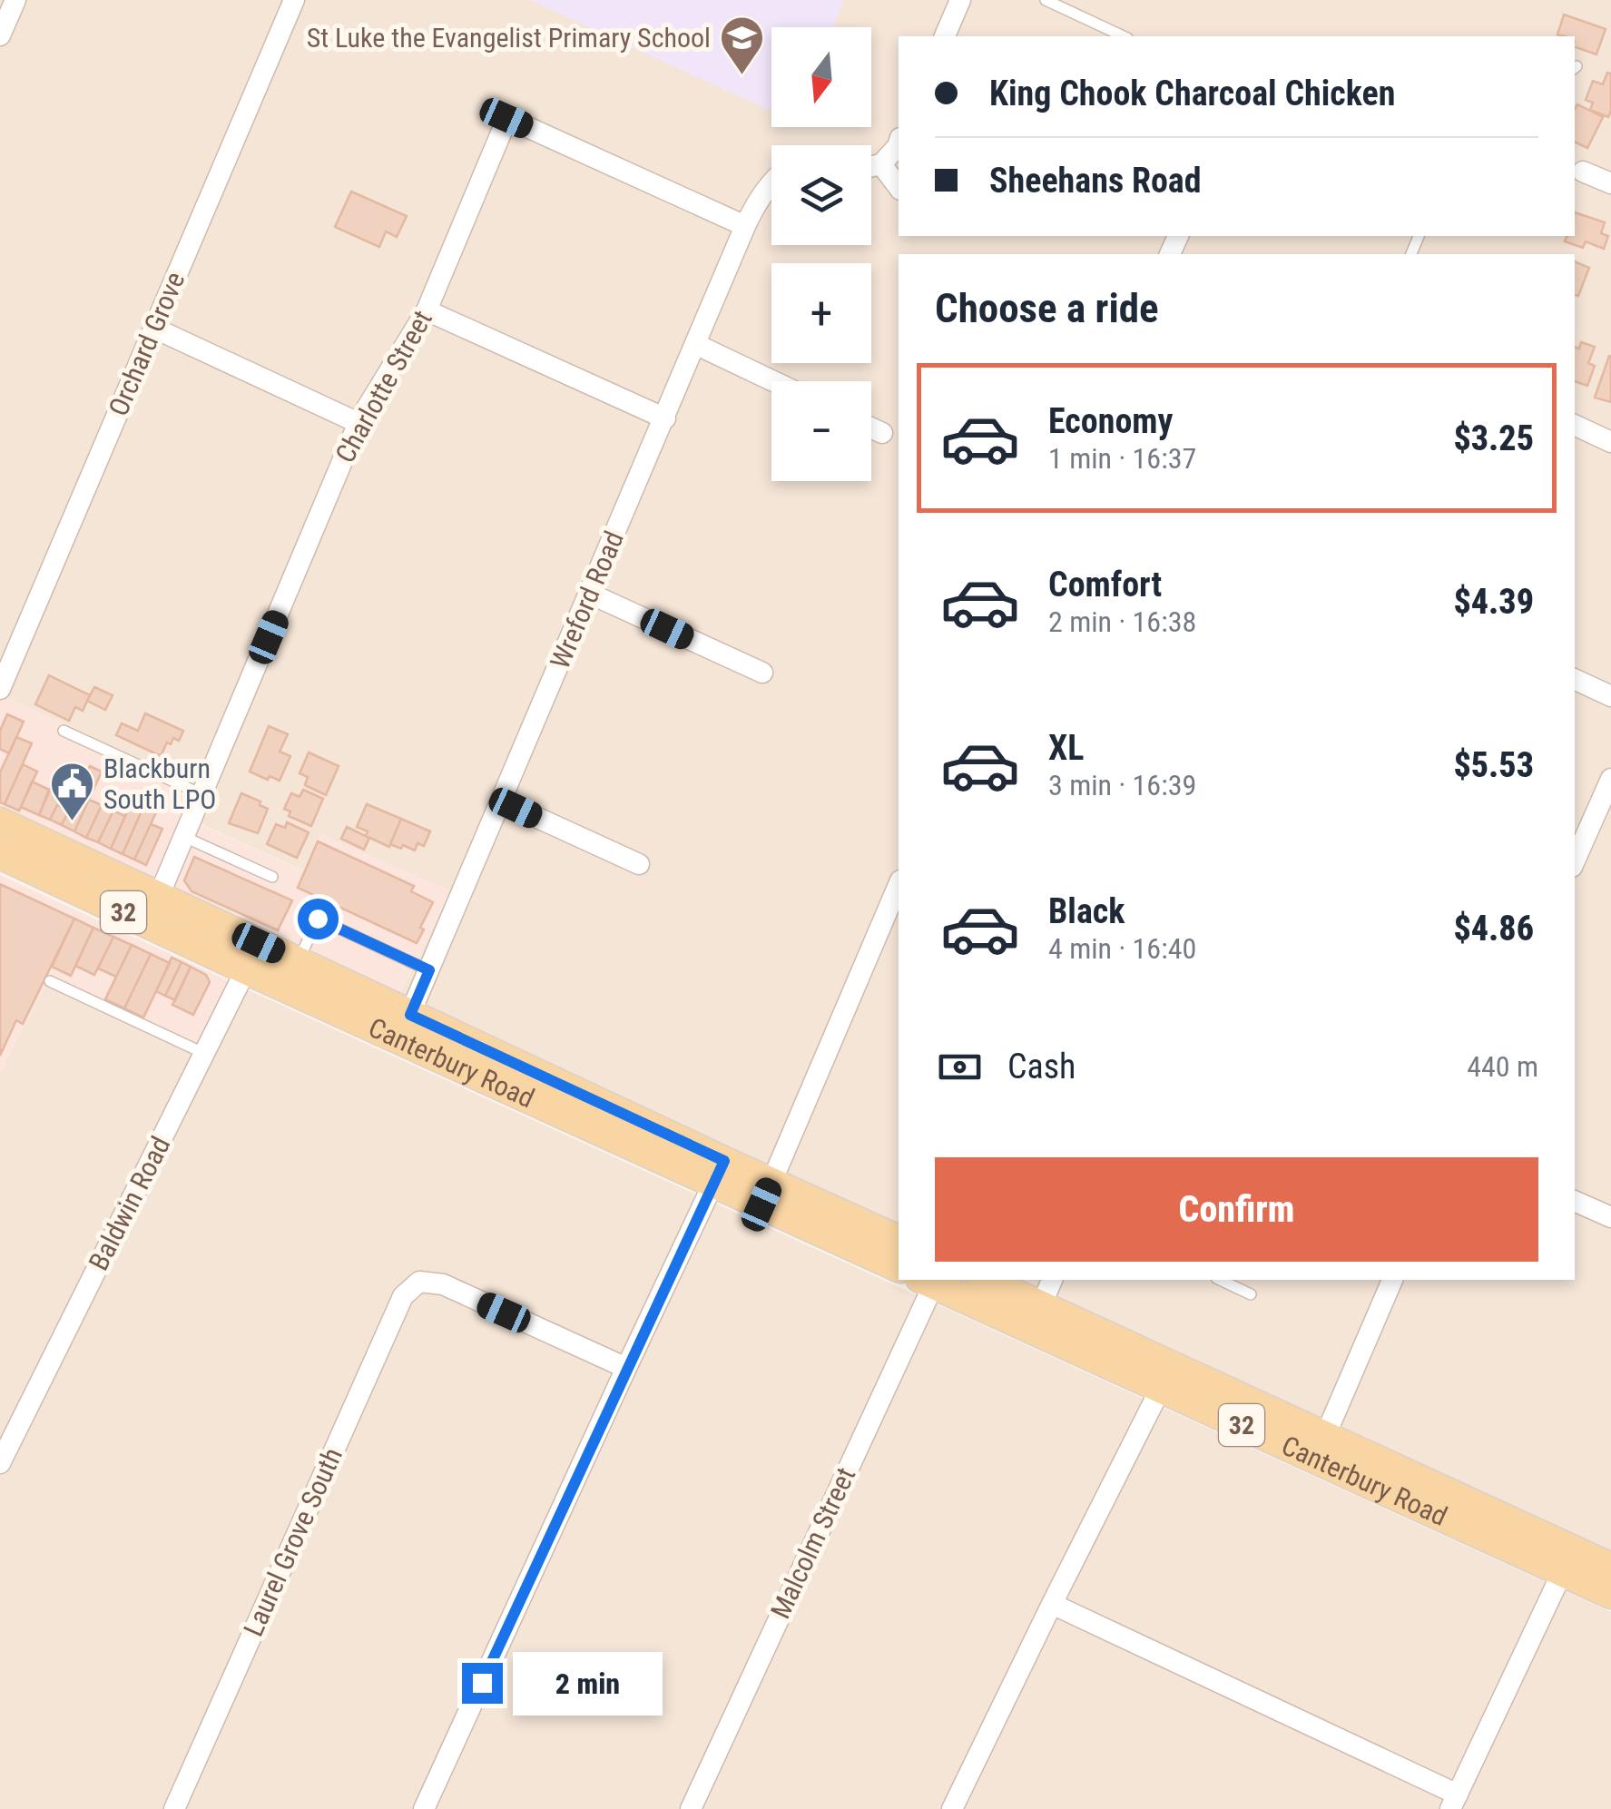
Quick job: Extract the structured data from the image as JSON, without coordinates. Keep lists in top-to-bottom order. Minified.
{"streets":{"main road":["32","Canterbury Road"],"street":["Orchard Grove","Charlotte Street","Wreford Road","Baldwin Road","Laurel Grove South","Malcolm Street"]},"crossings":[["Charlotte Street","Wreford Road"],["Charlotte Street","Canterbury Road"],["Wreford Road","Canterbury Road"],["Canterbury Road","Baldwin Road"],["Canterbury Road","Malcolm Street"]],"places":{"school or university":["St Luke the Evangelist Primary School"],"public building":["Blackburn South LPO"]},"north":"bottom","page":{"map_buttons":["+","−"],"banner":["King Chook Charcoal Chicken","Sheehans Road"],"heading":"Choose a ride","list":[{"name":"Economy","note":"1 min · 16:37","value":"$3.25"},{"name":"Comfort","note":"2 min · 16:38","value":"$4.39"},{"name":"XL","note":"3 min · 16:39","value":"$5.53"},{"name":"Black","note":"4 min · 16:40","value":"$4.86"}],"pay":["Cash","440 m"],"buttons":"Confirm","bubble":"2 min"}}
